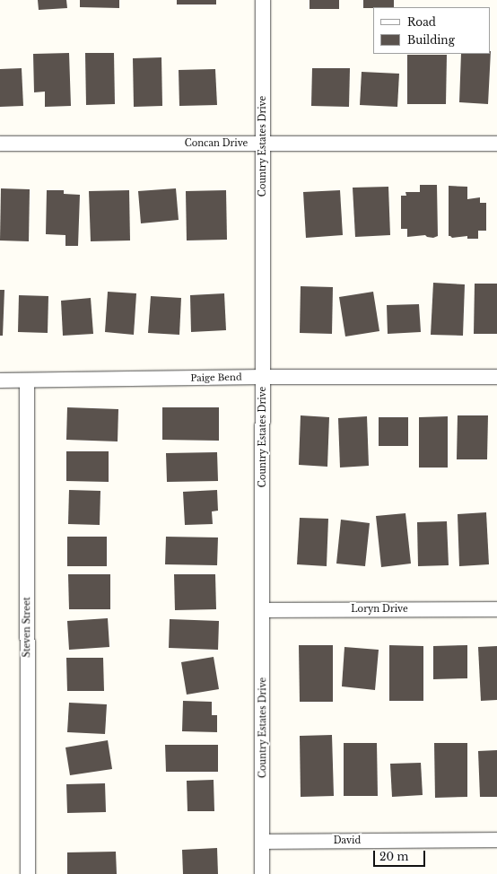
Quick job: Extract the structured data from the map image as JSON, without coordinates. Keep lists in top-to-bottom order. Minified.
{"streets":{"street":["Concan Drive","Country Estates Drive","Paige Bend","Loryn Drive","Steven Street","David"]},"crossings":[["Concan Drive","Country Estates Drive"],["Country Estates Drive","Paige Bend"],["Country Estates Drive","Loryn Drive"],["Country Estates Drive","David"],["Paige Bend","Steven Street"]],"legend":["Road","Building"],"scale_bar":"20 m"}
